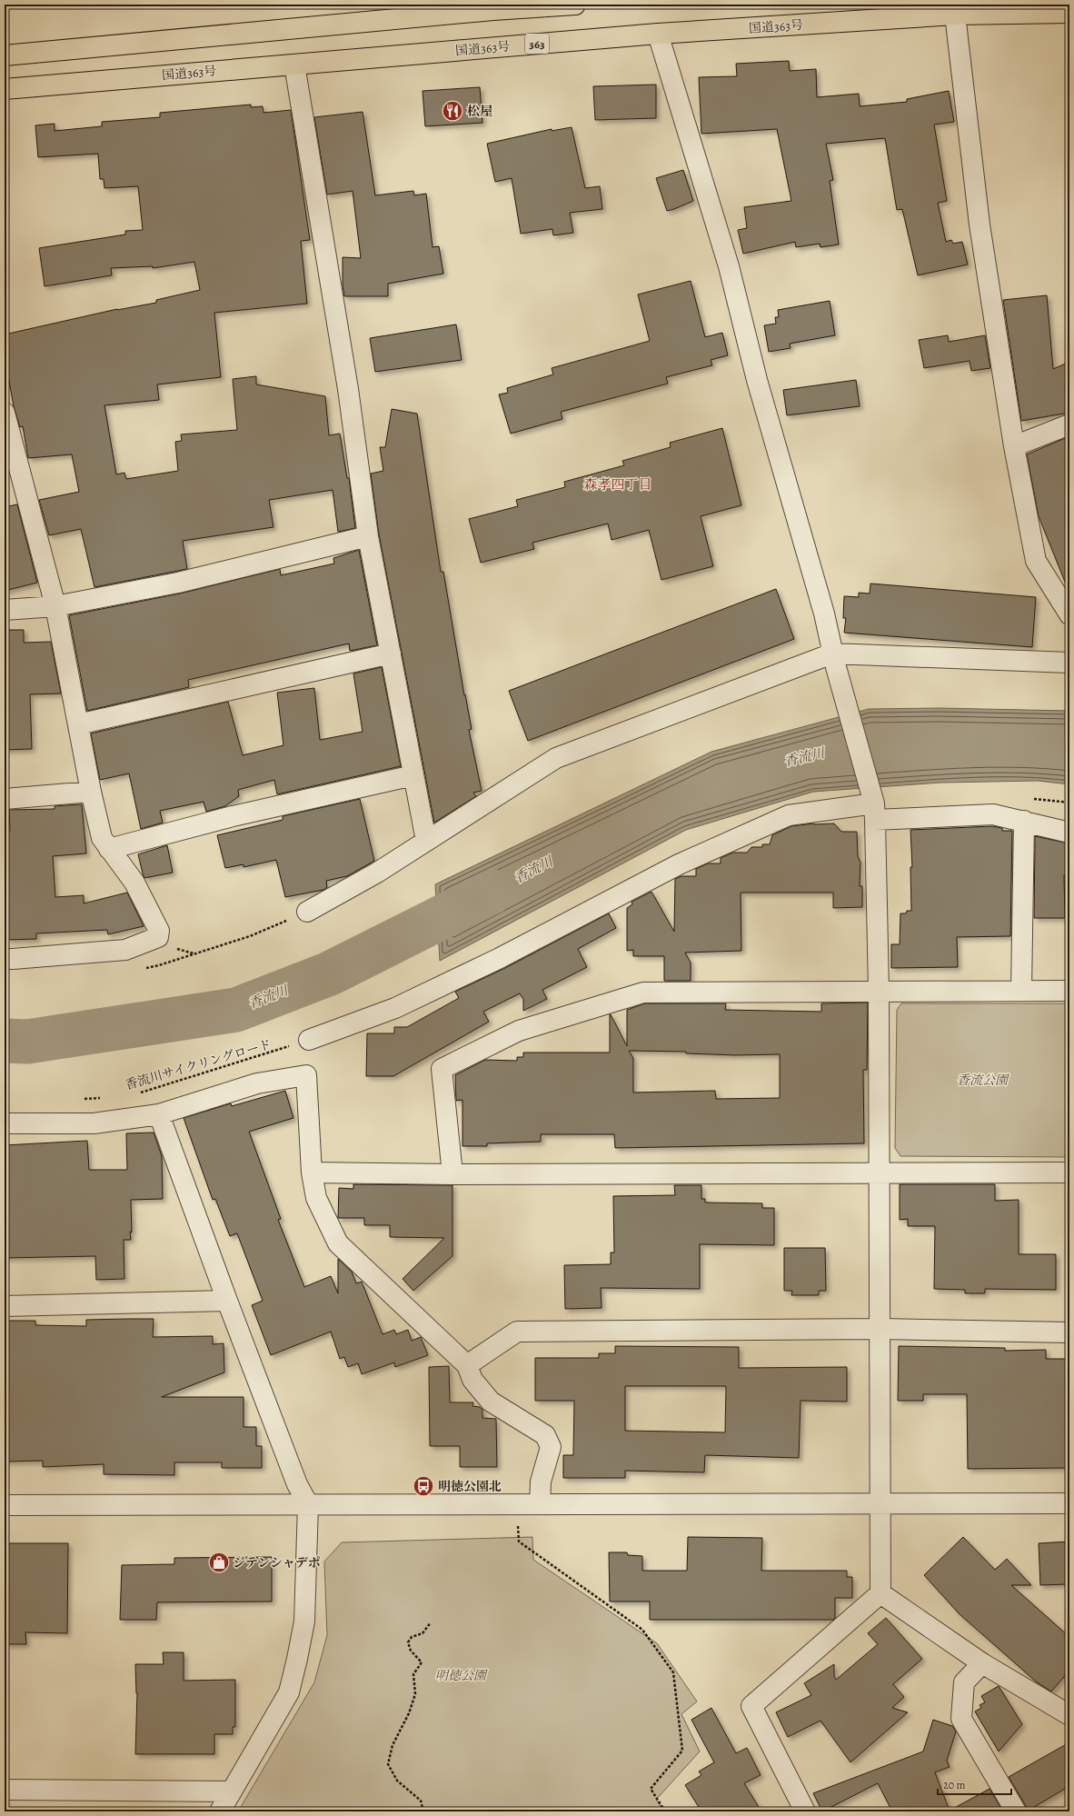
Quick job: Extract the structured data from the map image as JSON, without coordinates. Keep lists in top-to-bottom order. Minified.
{"streets":{"highway":["国道363号","363"],"path":["香流川サイクリングロード"]},"districts":["森孝四丁目"],"water":["香流川"],"parks":["香流公園","明徳公園"],"places":{"restaurant":["松屋"],"bus stop":["明徳公園北"],"shop":["ジテンシャデポ"]},"scale_bar":"20 m"}
